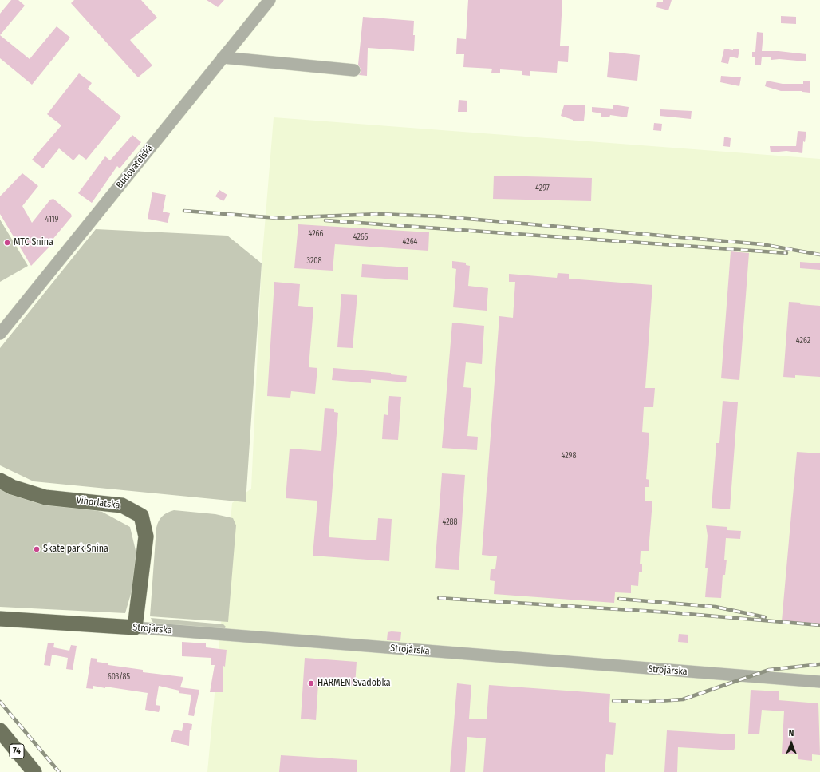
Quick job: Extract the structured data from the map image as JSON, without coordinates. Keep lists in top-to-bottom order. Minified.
{"streets":{"main road":["Vihorlatská","Strojárska","74"],"street":["Budovateľská"]},"crossings":[["Vihorlatská","Strojárska"]],"places":["MTC Snina","Skate park Snina","HARMEN Svadobka"],"house_numbers":["4297","4119","4266","4265","4264","3208","4262","4298","4288","603/85"],"north":"top"}
